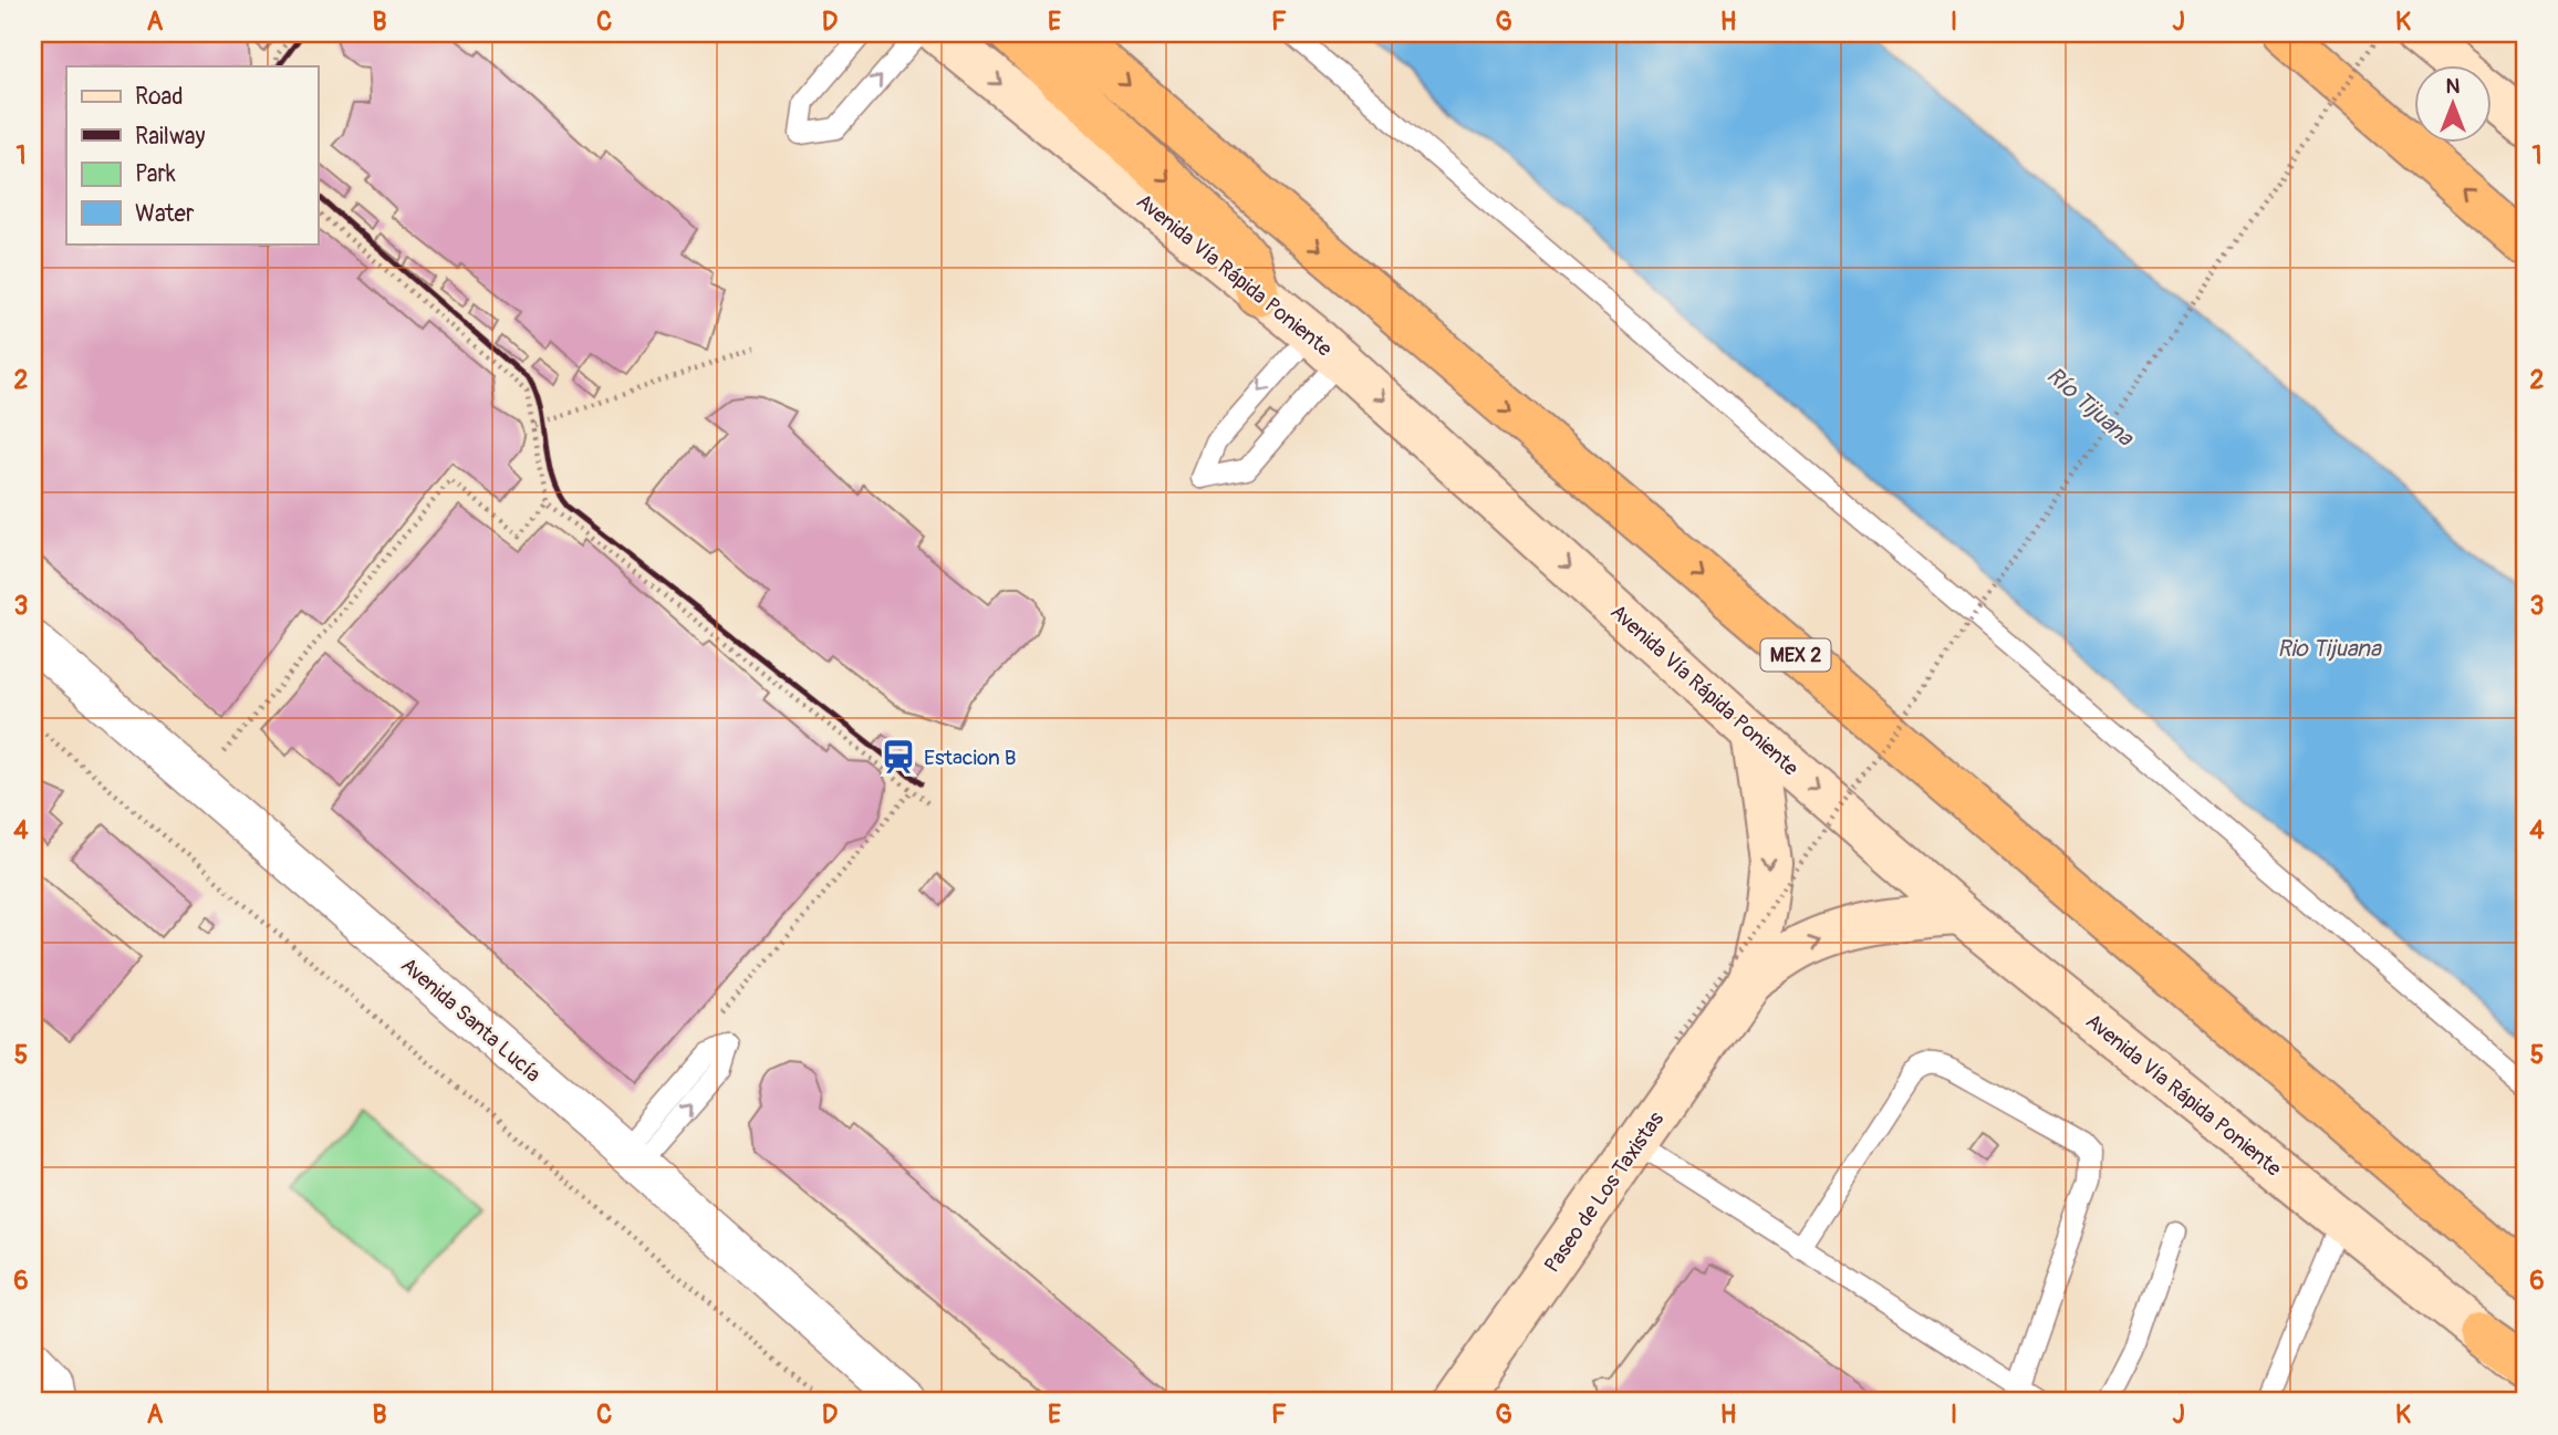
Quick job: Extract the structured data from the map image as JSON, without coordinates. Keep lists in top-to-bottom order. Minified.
{"streets":{"highway":["MEX 2"],"main road":["Avenida Vía Rápida Poniente","Paseo de Los Taxistas"],"street":["Avenida Santa Lucía"]},"crossings":[["Avenida Vía Rápida Poniente","Paseo de Los Taxistas"]],"one_way":["Avenida Vía Rápida Poniente"],"water":["Río Tijuana","Rio Tijuana"],"places":{"station":["Estacion B"]},"legend":["Road","Railway","Park","Water"],"north":"top","grid":{"columns":["A","B","C","D","E","F","G","H","I","J","K"],"rows":["1","2","3","4","5","6"]}}
